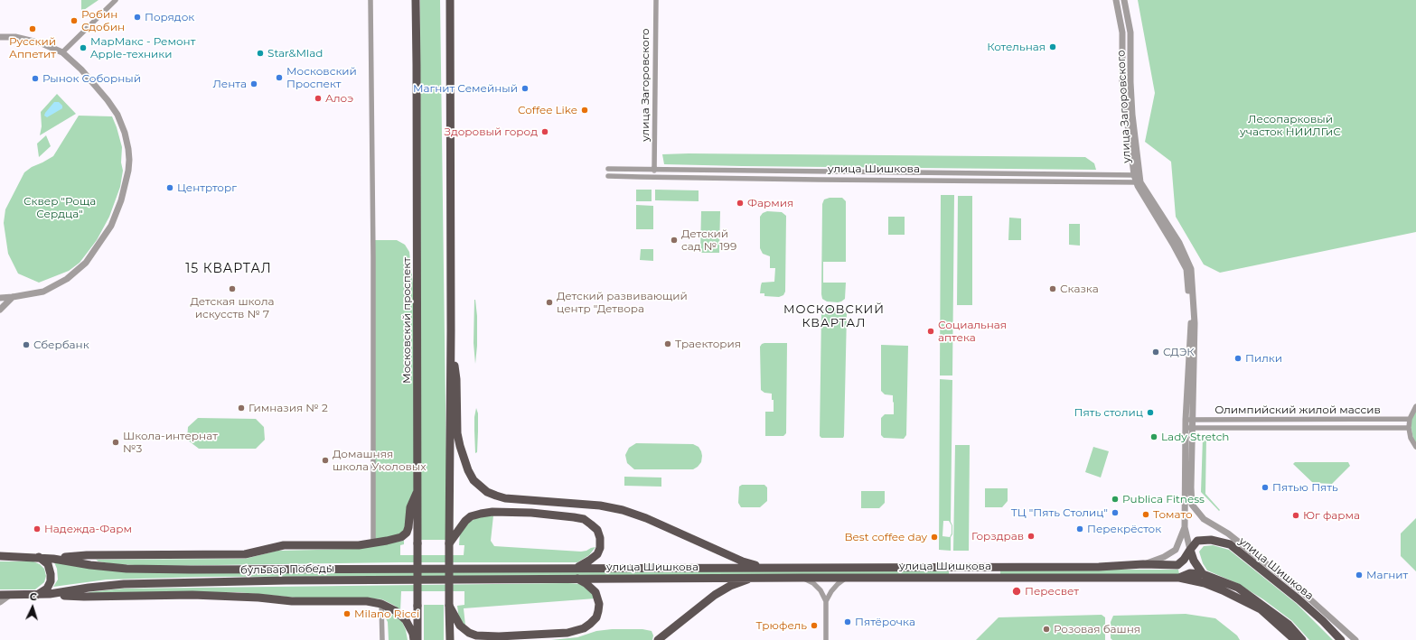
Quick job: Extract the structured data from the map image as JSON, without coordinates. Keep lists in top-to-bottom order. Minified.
{"streets":{"main road":["улица Шишкова","Московский проспект","бульвар Победы"],"street":["улица Загоровского","Олимпийский жилой массив"]},"crossings":[["улица Загоровского","улица Шишкова"],["улица Загоровского","Олимпийский жилой массив"],["улица Шишкова","бульвар Победы"]],"districts":["15 КВАРТАЛ","МОСКОВСКИЙ КВАРТАЛ"],"parks":["Лесопарковый участок НИИЛГиС","Сквер \"Роща Сердца\""],"places":["Порядок","Робин Сдобин","Русский Аппетит","Котельная","МарМакс - Ремонт Apple-техники","Star&Mlad","Московский Проспект","Рынок Соборный","Лента","Магнит Семейный","Алоэ","Coffee Like","Здоровый город","Центрторг","Фармия","Детский сад № 199","Детская школа искусств № 7","Сказка","Детский развивающий центр \"Детвора","Социальная аптека","Траектория","Сбербанк","СДЭК","Пилки","Гимназия № 2","Пять столиц","Lady Stretch","Школа-интернат №3","Домашняя школа Уколовых","Пятью Пять","Publica Fitness","ТЦ \"Пять Столиц\"","Томато","Юг фарма","Надежда-Фарм","Перекрёсток","Горздрав","Best coffee day","Магнит","Пересвет","Milano Ricci","Пятёрочка","Трюфель","Розовая башня"],"north":"top"}
